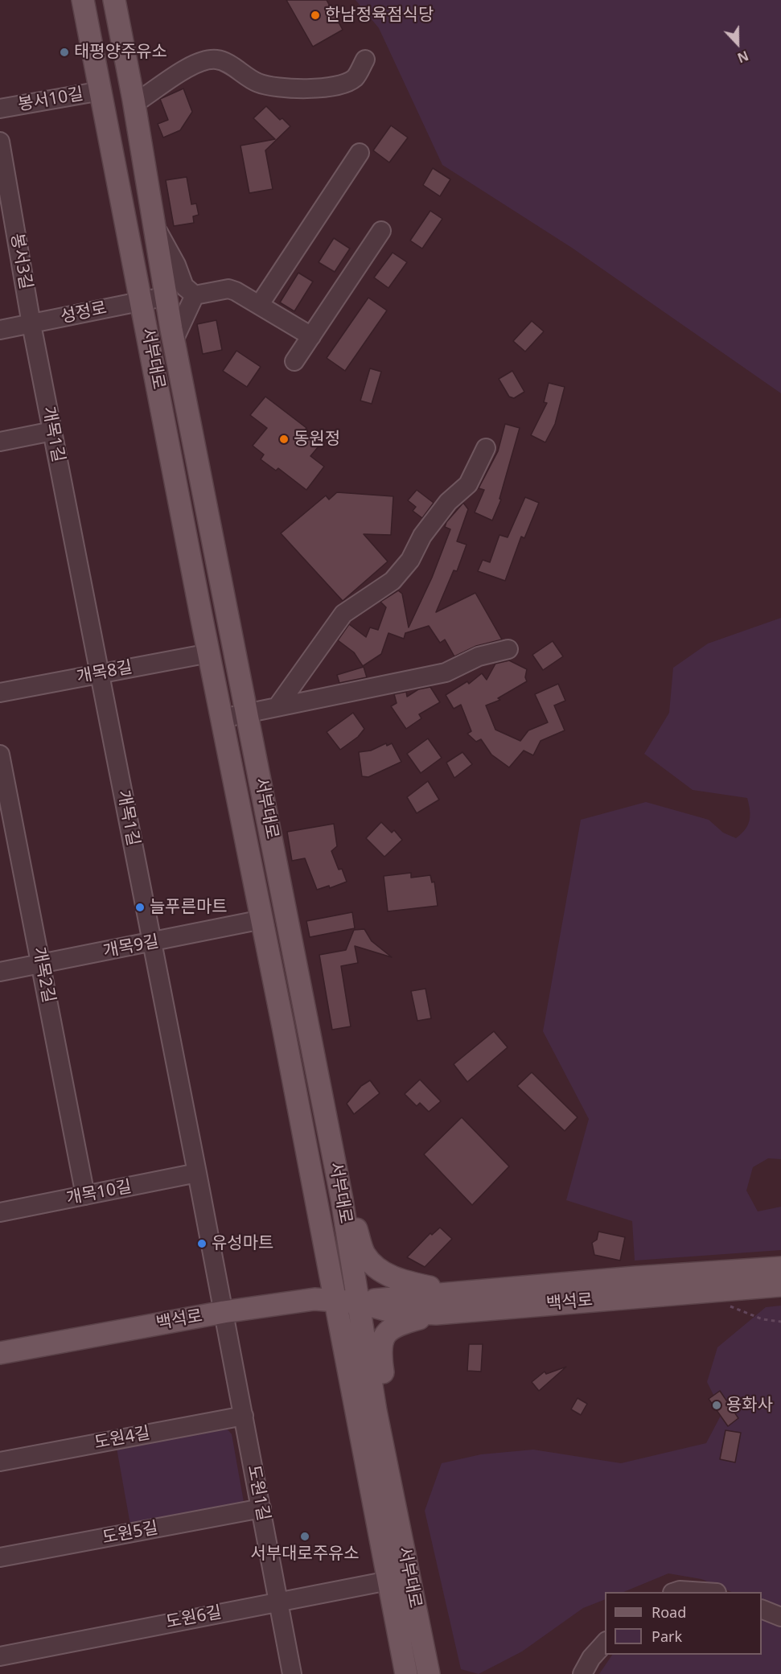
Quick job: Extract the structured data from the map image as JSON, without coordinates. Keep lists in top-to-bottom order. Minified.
{"streets":{"main road":["서부대로","백석로"],"street":["봉서10길","봉서3길","성정로","개목1길","개목8길","개목9길","개목2길","개목10길","도원4길","도원1길","도원5길","도원6길"]},"crossings":[["봉서10길","서부대로"],["봉서3길","성정로"],["봉서3길","개목1길"],["성정로","서부대로"],["성정로","개목1길"],["서부대로","개목8길"],["서부대로","개목9길"],["서부대로","백석로"],["서부대로","도원6길"],["개목1길","개목8길"],["개목1길","개목9길"],["개목1길","개목10길"],["개목1길","백석로"],["개목1길","도원1길"],["개목9길","개목2길"],["개목2길","개목10길"],["백석로","도원1길"],["도원4길","도원1길"],["도원1길","도원5길"],["도원1길","도원6길"]],"places":["한남정육점식당","태평양주유소","동원정","늘푸른마트","유성마트","용화사","서부대로주유소"],"legend":["Road","Park"],"north":"bottom"}
